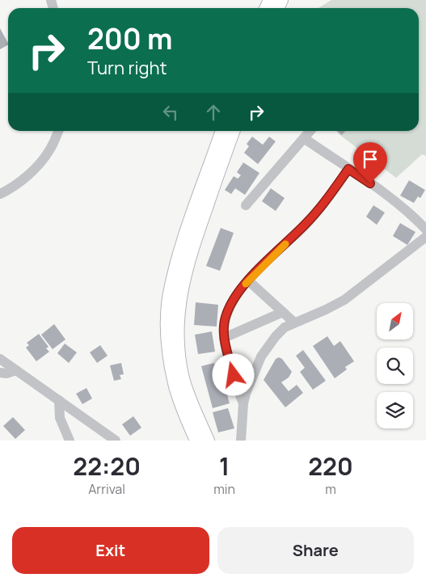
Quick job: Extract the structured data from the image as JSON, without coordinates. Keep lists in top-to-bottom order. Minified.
{"north":"top right","page":{"turn":["200 m","Turn right"],"eta":["22:20","Arrival","1","min","220","m"],"buttons":["Exit","Share"]}}
